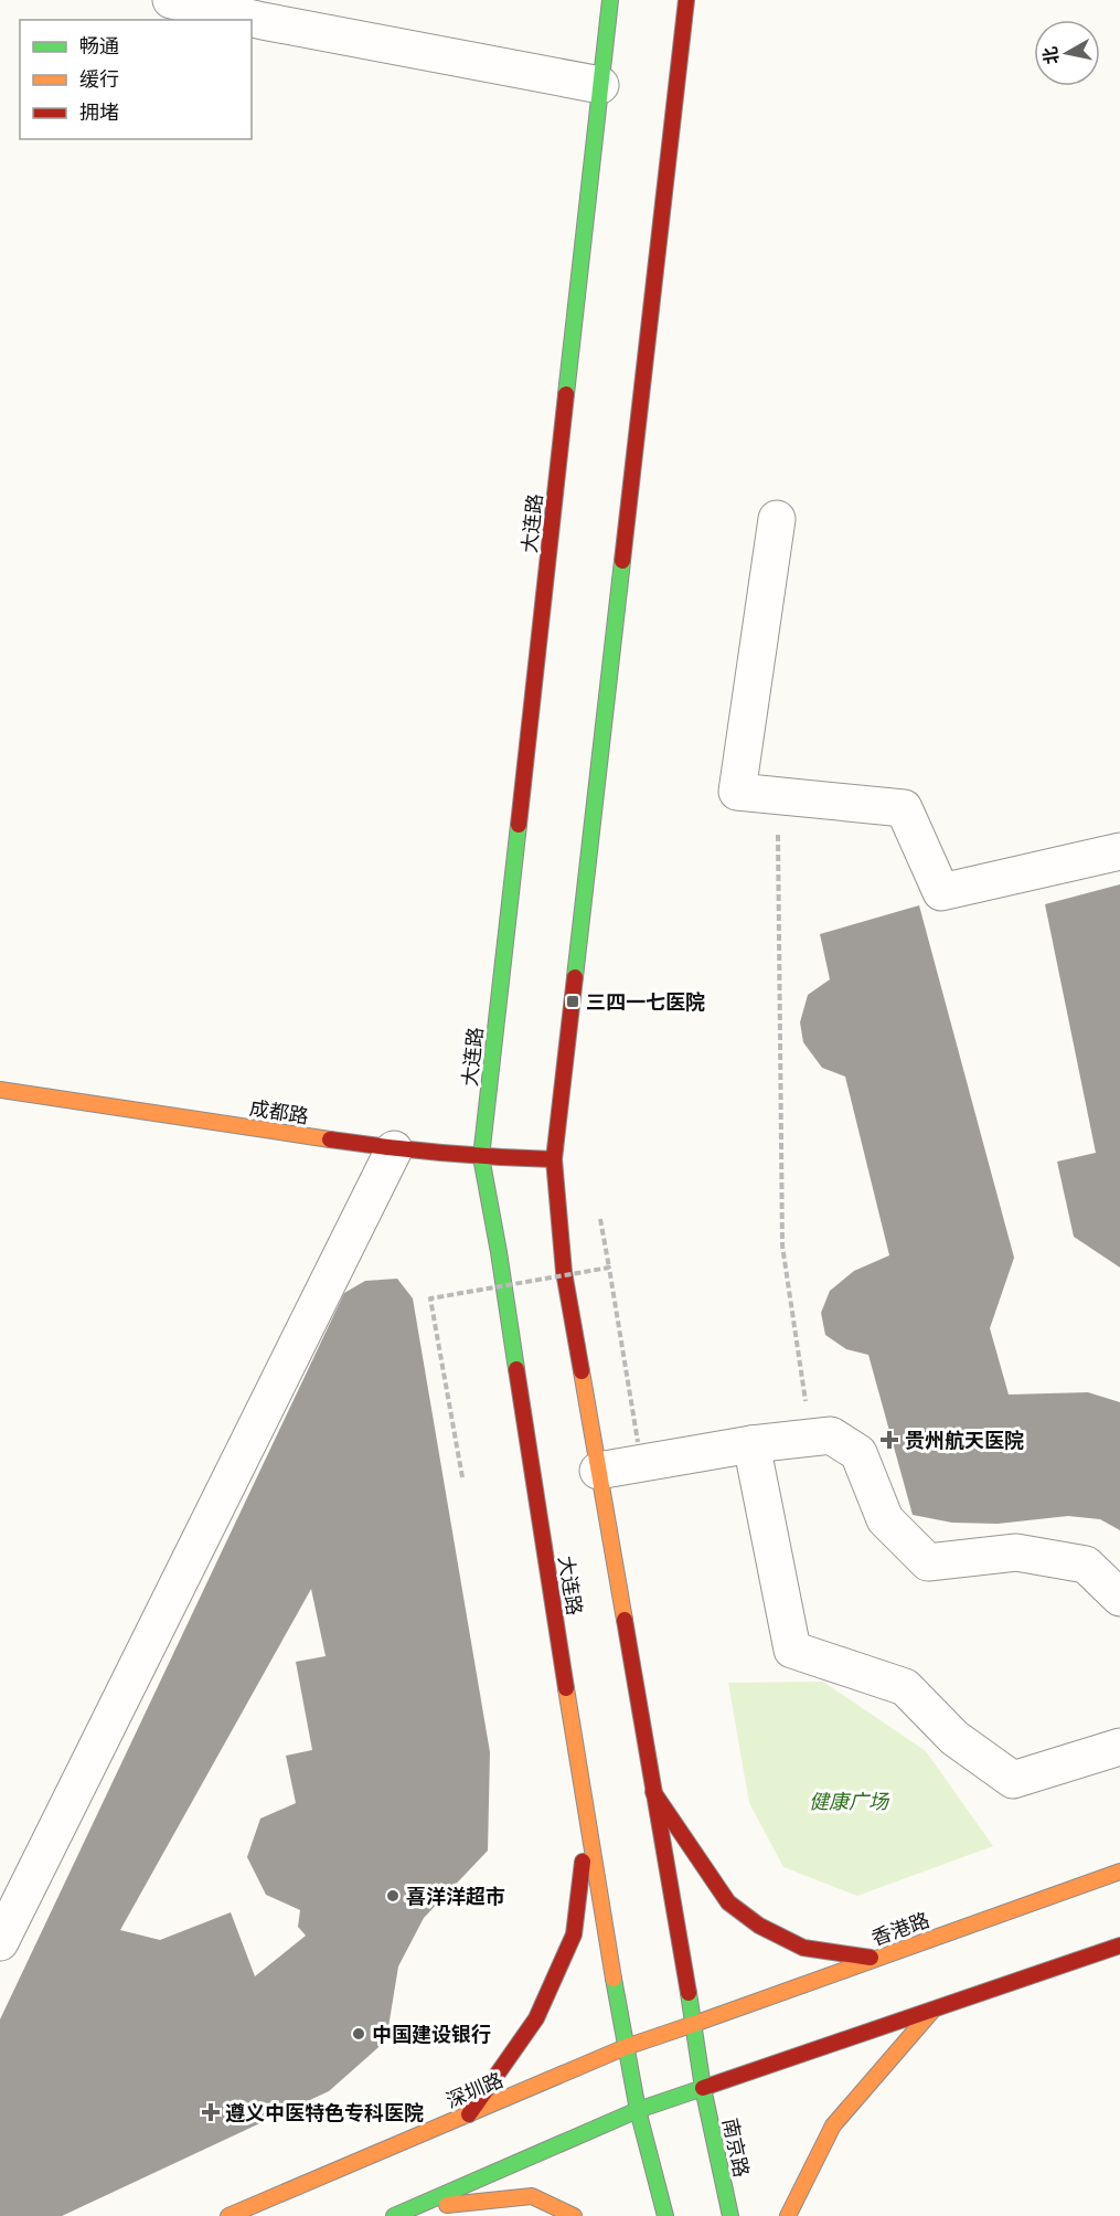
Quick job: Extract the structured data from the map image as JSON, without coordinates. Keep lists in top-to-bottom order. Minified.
{"streets":{"main road":["大连路","成都路","香港路","深圳路","南京路"]},"crossings":[["大连路","成都路"],["大连路","香港路"],["大连路","深圳路"],["香港路","深圳路"],["香港路","南京路"]],"parks":["健康广场"],"places":{"transit":["三四一七医院"],"health":["贵州航天医院","遵义中医特色专科医院"],"other":["喜洋洋超市","中国建设银行"]},"legend":["畅通","缓行","拥堵"],"north":"left"}
